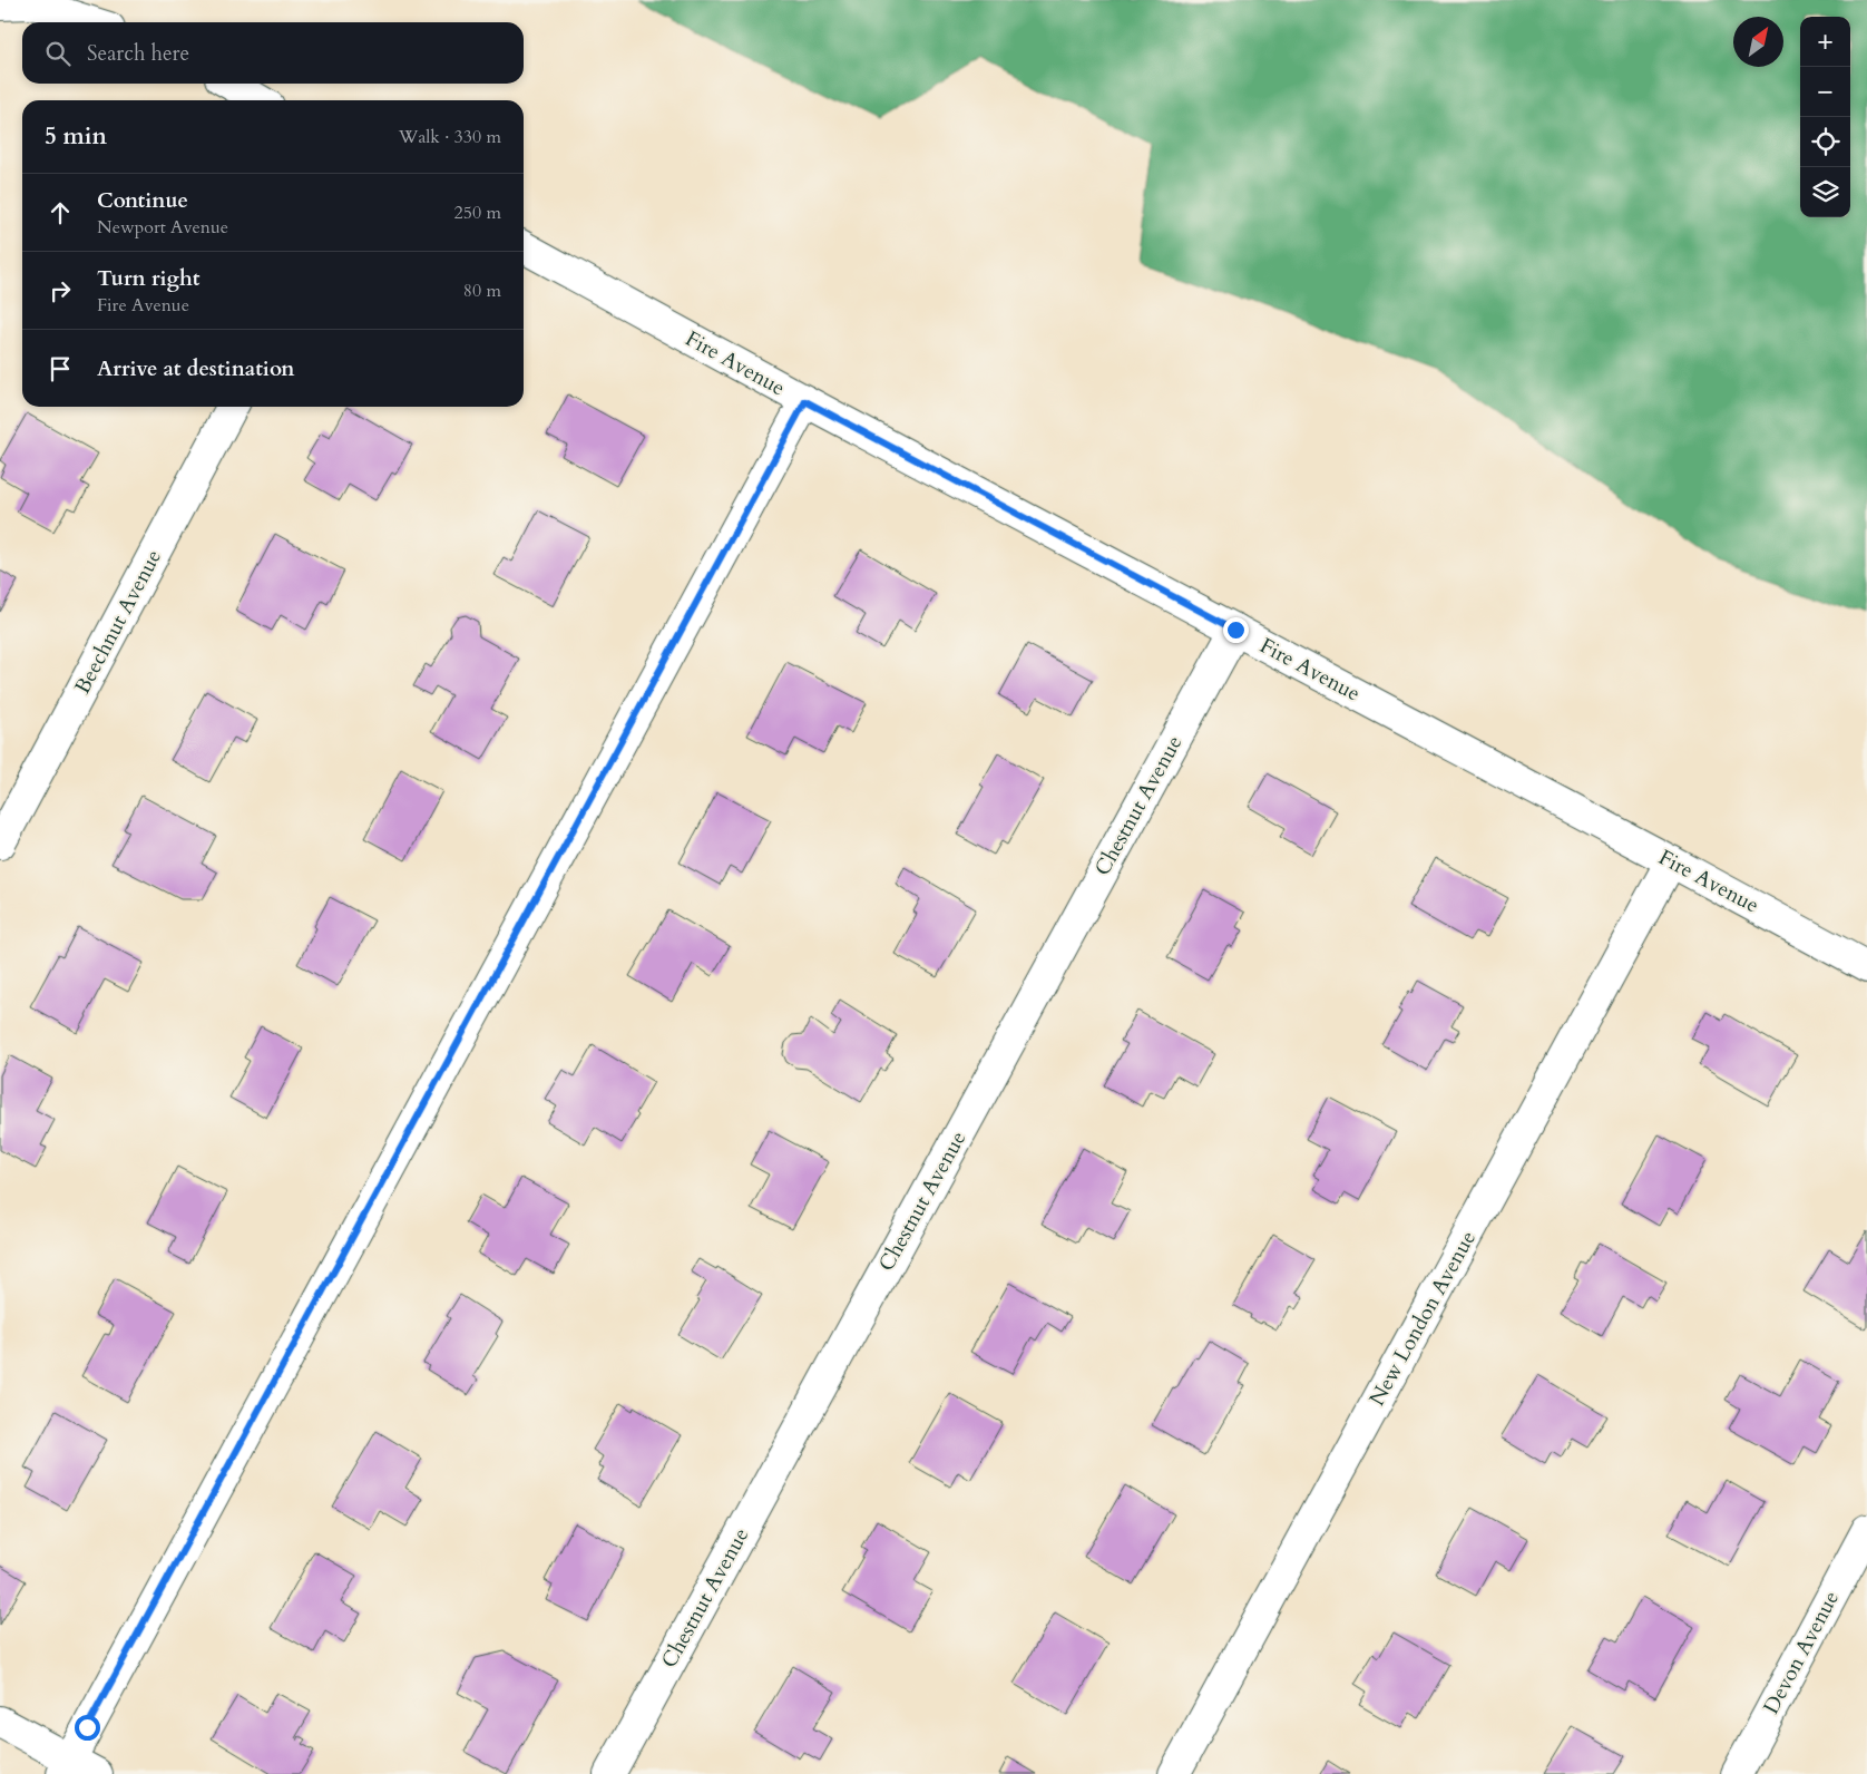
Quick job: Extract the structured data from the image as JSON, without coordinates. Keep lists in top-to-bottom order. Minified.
{"streets":{"street":["Fire Avenue","Beechnut Avenue","Chestnut Avenue","New London Avenue","Devon Avenue"]},"crossings":[["Fire Avenue","Chestnut Avenue"],["Fire Avenue","New London Avenue"]],"north":"top right","page":{"map_buttons":["+","−"],"search":"Search here","heading":["5 min","Walk · 330 m"],"list":[["Continue","Newport Avenue","250 m"],["Turn right","Fire Avenue","80 m"],"Arrive at destination"]}}
